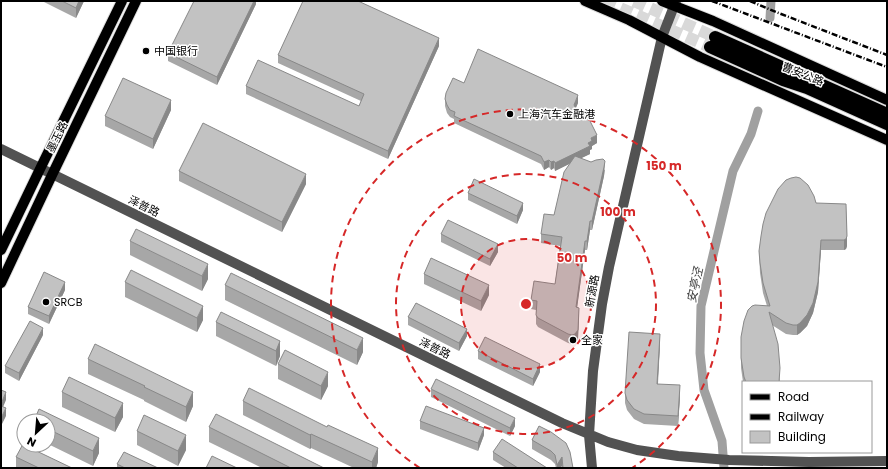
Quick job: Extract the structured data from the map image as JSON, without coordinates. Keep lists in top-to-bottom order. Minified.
{"streets":{"highway":["曹安公路"],"main road":["墨玉路"],"street":["泽普路","新源路"]},"crossings":[["墨玉路","泽普路"],["泽普路","新源路"]],"water":["安亭泾"],"places":["中国银行","上海汽车金融港","SRCB","全家"],"legend":["Road","Railway","Building"],"north":"bottom left","rings":["150 m","100 m","50 m"]}
